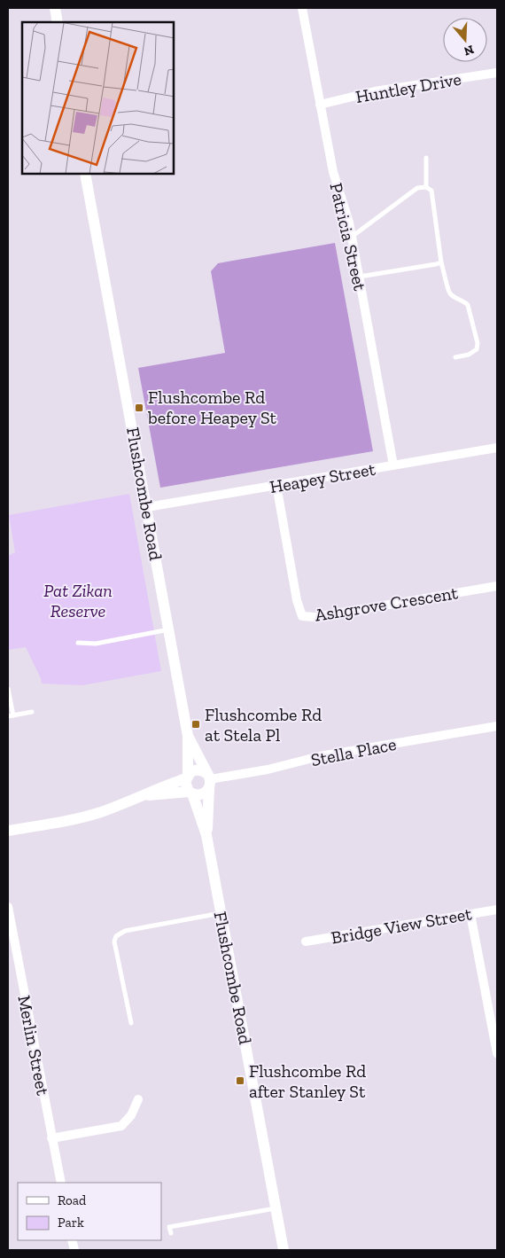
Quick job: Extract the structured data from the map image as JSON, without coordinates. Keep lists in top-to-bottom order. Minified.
{"streets":{"street":["Huntley Drive","Patricia Street","Heapey Street","Flushcombe Road","Ashgrove Crescent","Stella Place","Bridge View Street","Merlin Street"]},"crossings":[["Huntley Drive","Patricia Street"],["Patricia Street","Heapey Street"],["Heapey Street","Flushcombe Road"],["Heapey Street","Ashgrove Crescent"],["Flushcombe Road","Stella Place"]],"parks":["Pat Zikan Reserve"],"places":{"transit":["Flushcombe Rd before Heapey St","Flushcombe Rd at Stela Pl","Flushcombe Rd after Stanley St"]},"legend":["Road","Park"],"north":"bottom"}
